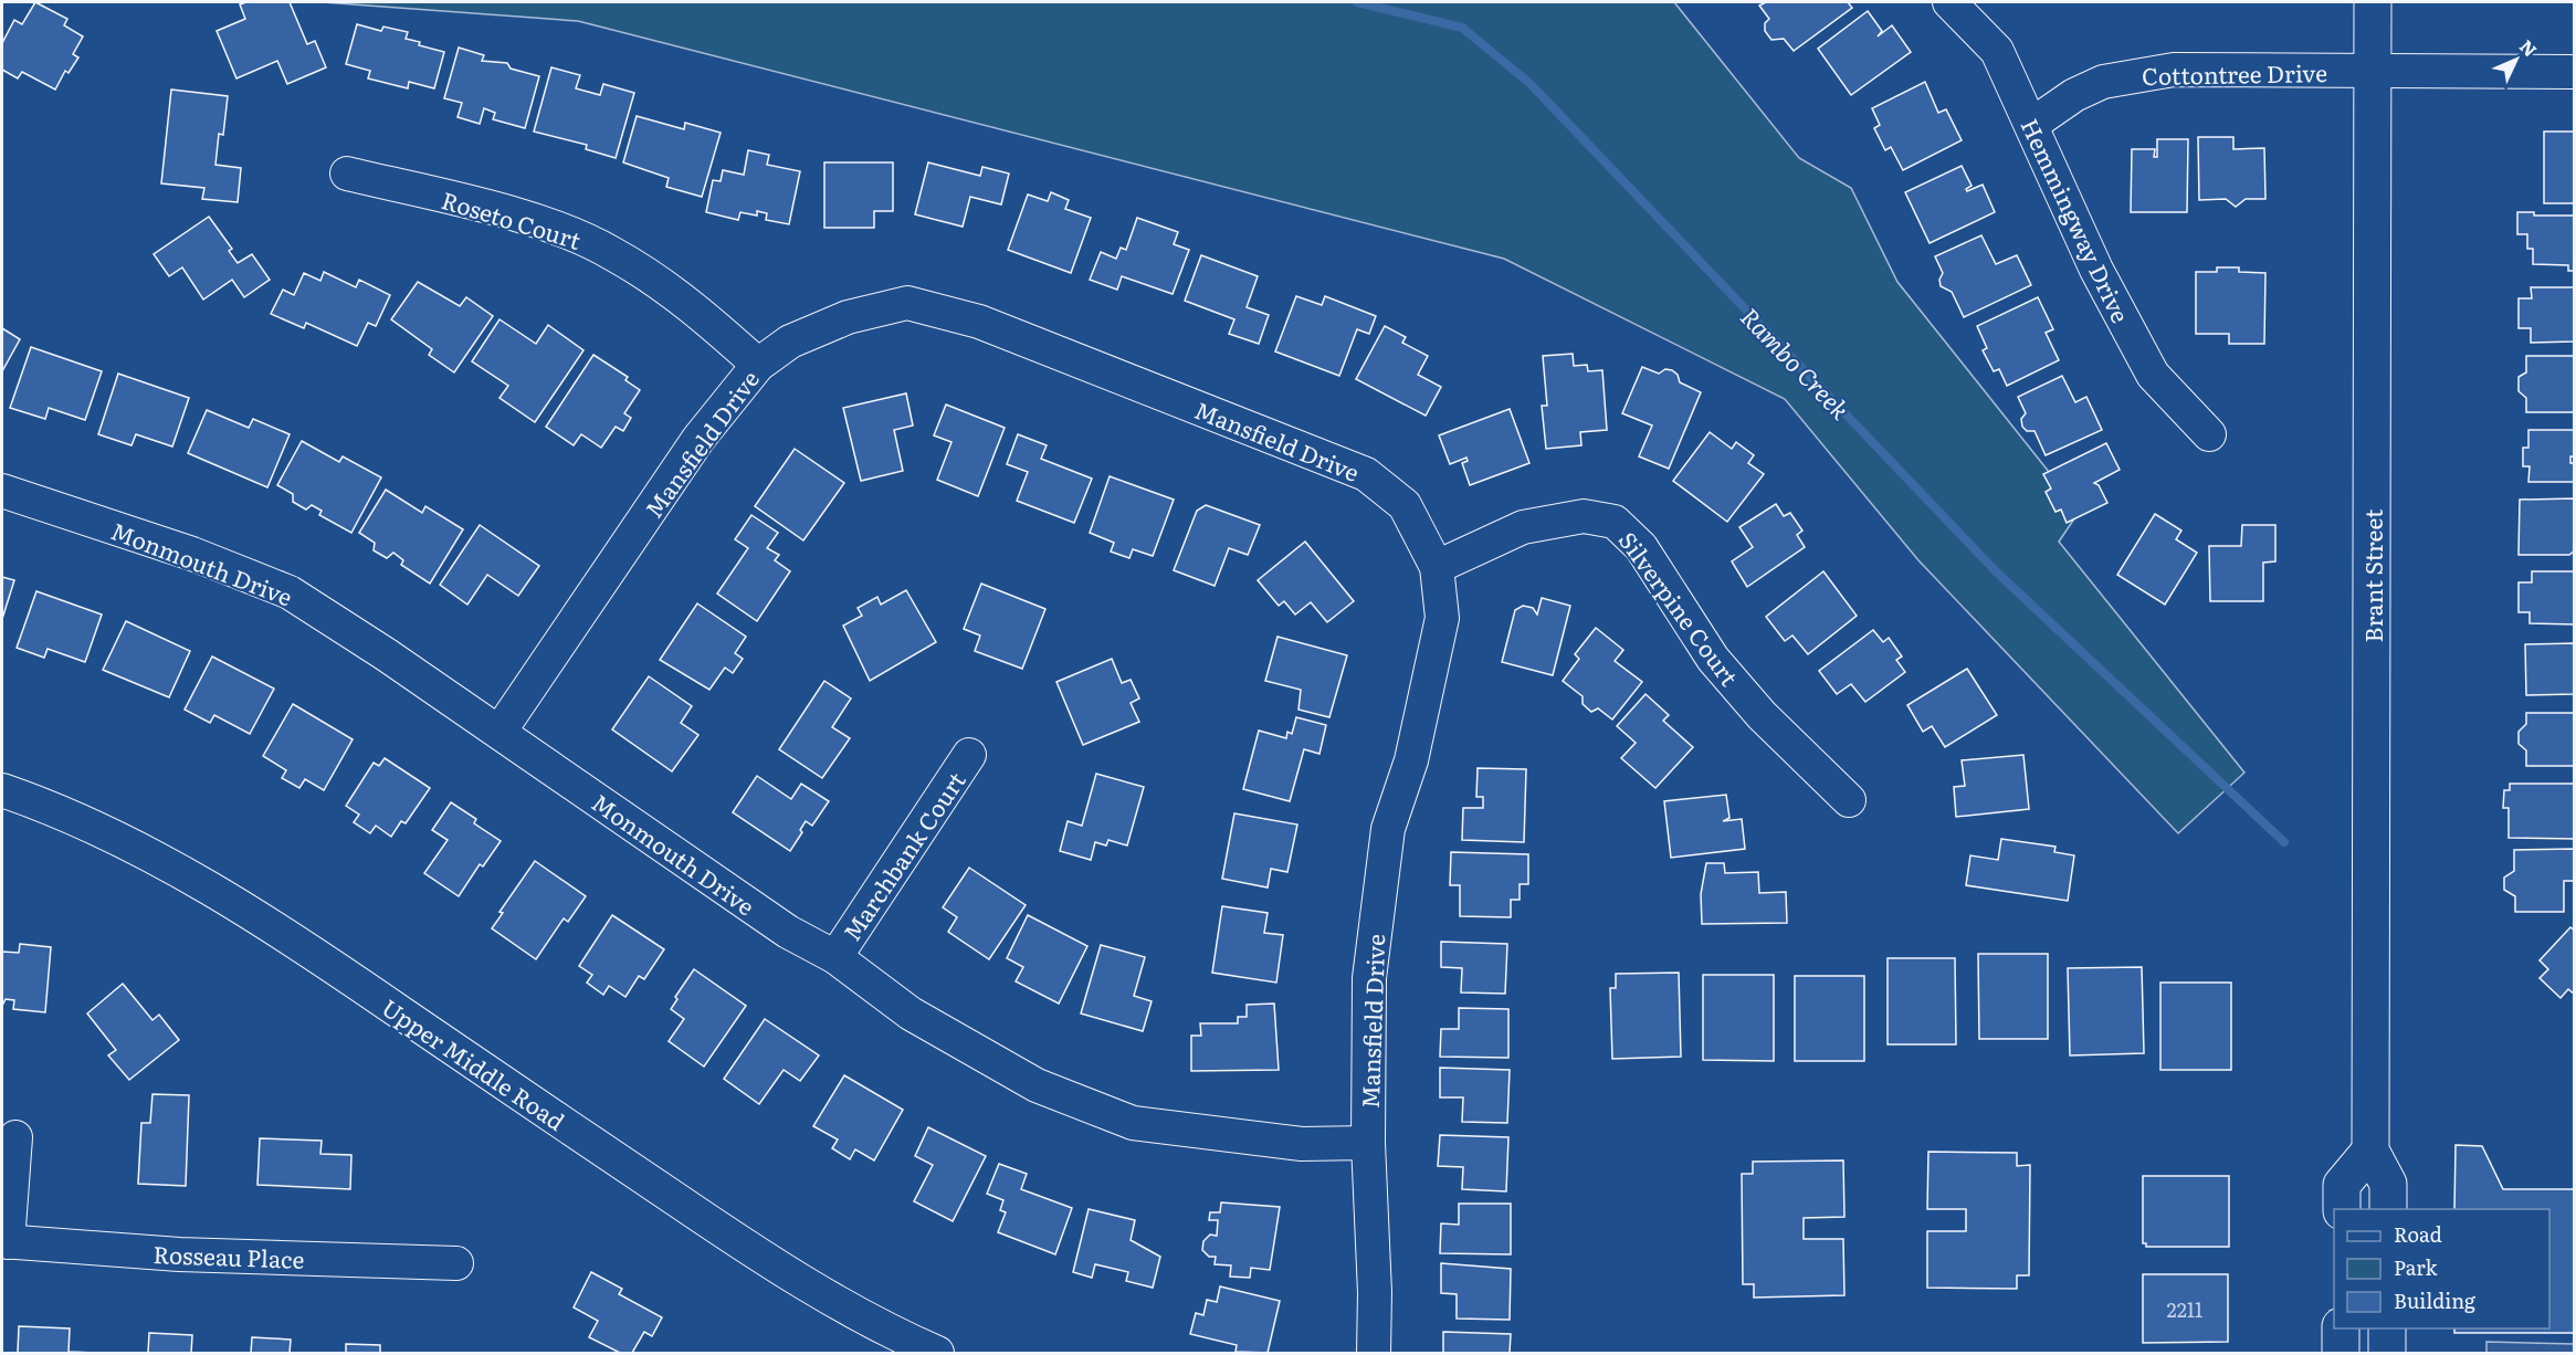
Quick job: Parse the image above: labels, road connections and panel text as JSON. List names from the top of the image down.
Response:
{
  "streets": {
    "main road": ["Brant Street"],
    "street": [
      "Cottontree Drive",
      "Roseto Court",
      "Hemmingway Drive",
      "Mansfield Drive",
      "Monmouth Drive",
      "Silverpine Court",
      "Marchbank Court",
      "Upper Middle Road",
      "Rosseau Place"
    ]
  },
  "crossings": [
    ["Cottontree Drive", "Hemmingway Drive"],
    ["Cottontree Drive", "Brant Street"],
    ["Roseto Court", "Mansfield Drive"],
    ["Mansfield Drive", "Monmouth Drive"],
    ["Mansfield Drive", "Silverpine Court"],
    ["Monmouth Drive", "Marchbank Court"]
  ],
  "water": ["Rambo Creek"],
  "house_numbers": ["2211"],
  "legend": ["Road", "Park", "Building"],
  "north": "top right"
}
